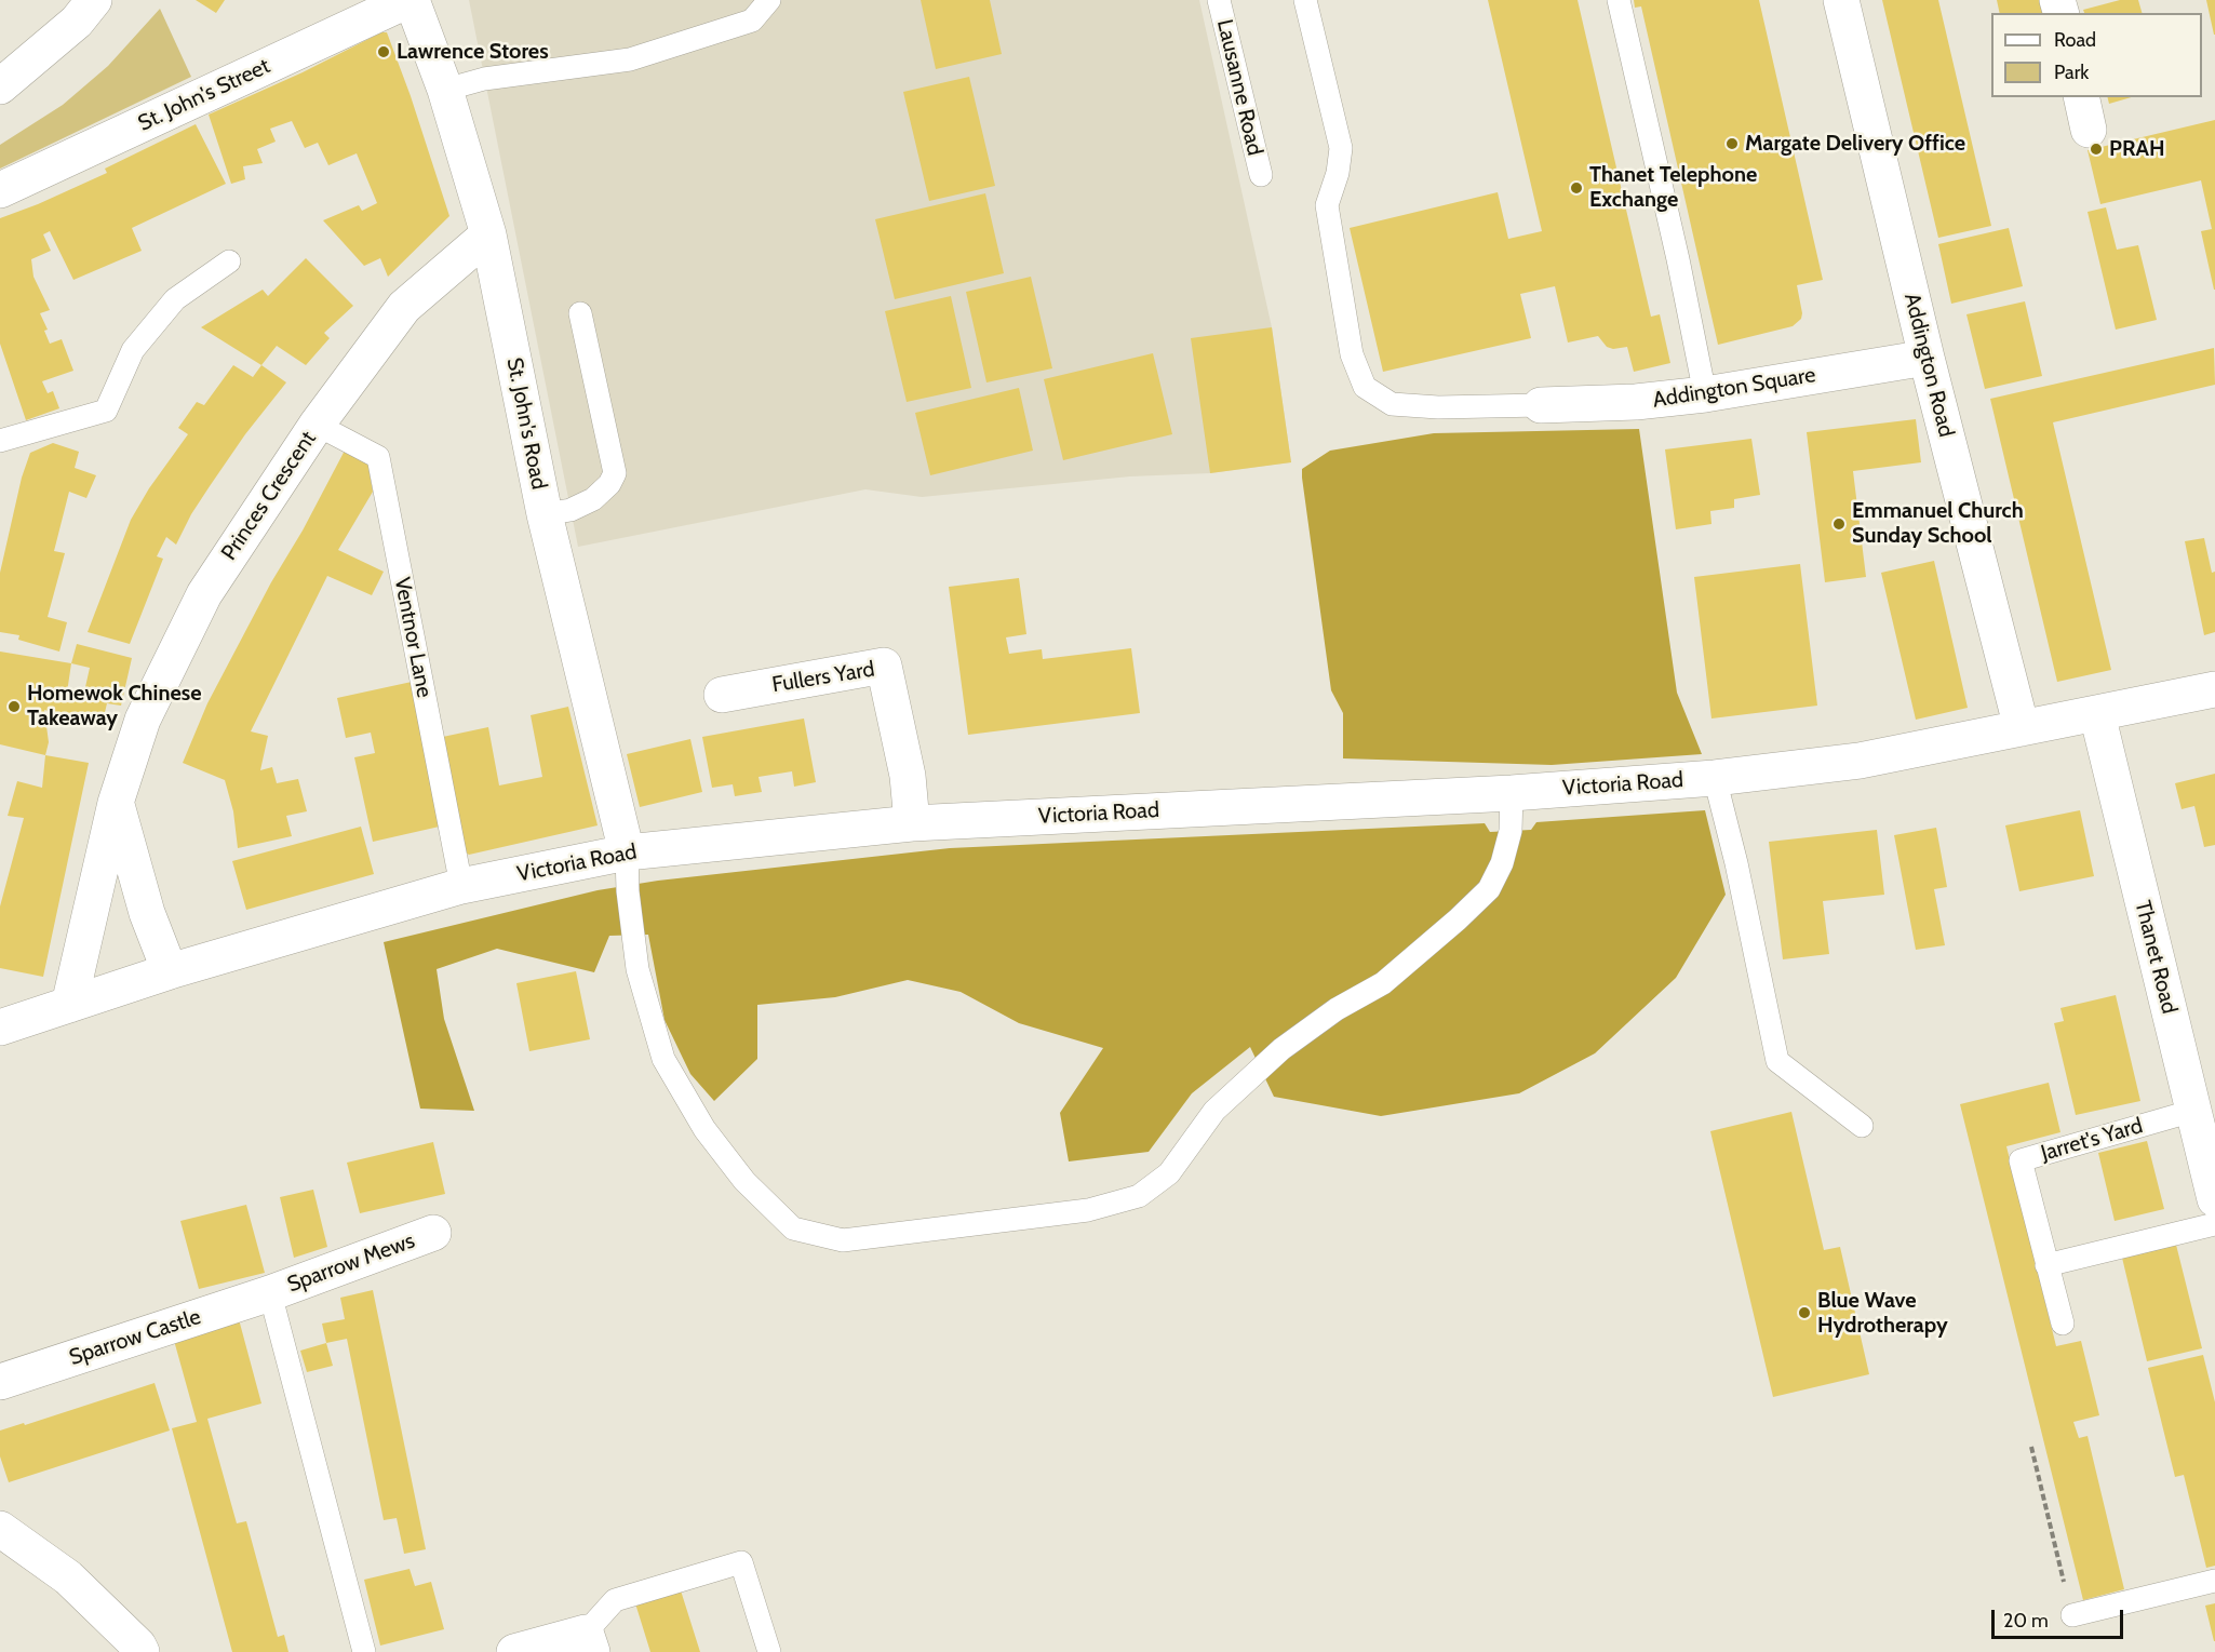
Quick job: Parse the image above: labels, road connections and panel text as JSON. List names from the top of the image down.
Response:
{
  "streets": {
    "street": [
      "St. John's Street",
      "Addington Road",
      "Addington Square",
      "St. John's Road",
      "Princes Crescent",
      "Fullers Yard",
      "Victoria Road",
      "Thanet Road",
      "Sparrow Mews",
      "Sparrow Castle"
    ],
    "lane": ["Lausanne Road", "Ventnor Lane", "Jarret's Yard"]
  },
  "crossings": [
    ["St. John's Street", "St. John's Road"],
    ["Addington Road", "Addington Square"],
    ["Addington Road", "Victoria Road"],
    ["St. John's Road", "Princes Crescent"],
    ["St. John's Road", "Victoria Road"],
    ["Princes Crescent", "Ventnor Lane"],
    ["Princes Crescent", "Victoria Road"],
    ["Ventnor Lane", "Victoria Road"],
    ["Fullers Yard", "Victoria Road"],
    ["Victoria Road", "Thanet Road"],
    ["Thanet Road", "Jarret's Yard"],
    ["Sparrow Mews", "Sparrow Castle"]
  ],
  "places": [
    "Lawrence Stores",
    "Margate Delivery Office",
    "PRAH",
    "Thanet Telephone Exchange",
    "Emmanuel Church Sunday School",
    "Homewok Chinese Takeaway",
    "Blue Wave Hydrotherapy"
  ],
  "legend": ["Road", "Park"],
  "scale_bar": "20 m"
}
